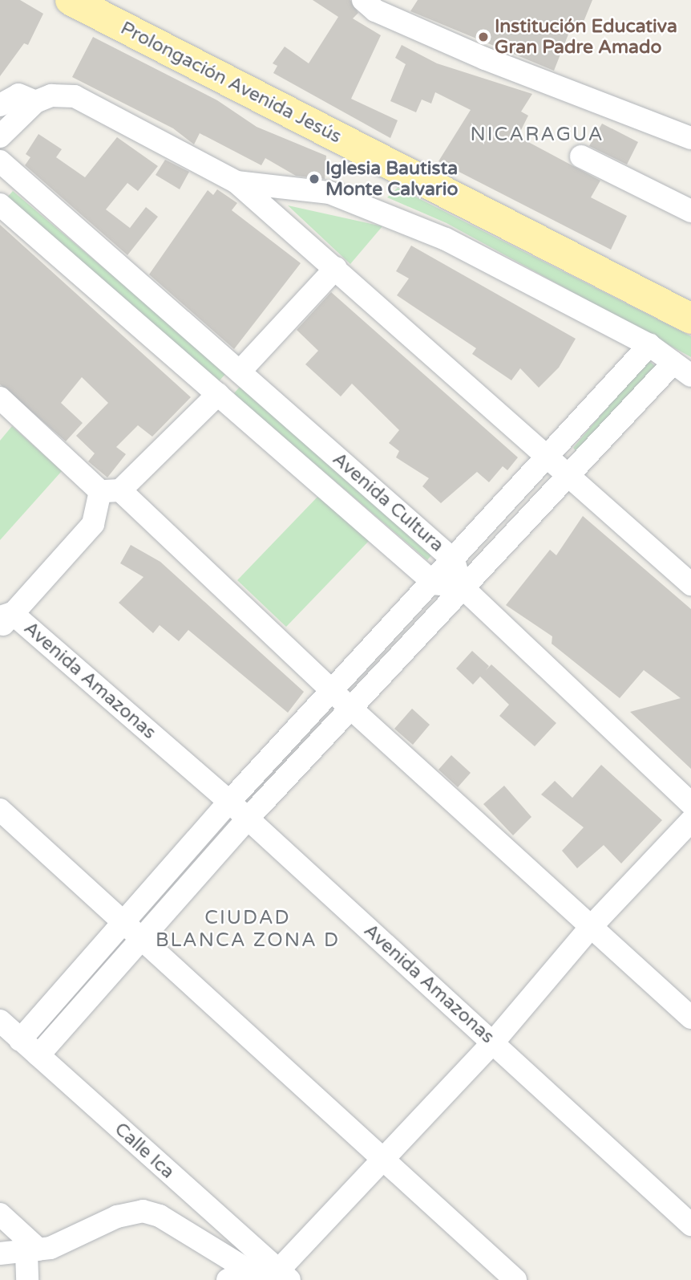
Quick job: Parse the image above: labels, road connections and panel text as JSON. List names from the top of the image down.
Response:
{
  "streets": {
    "main road": ["Prolongación Avenida Jesús"],
    "street": ["Avenida Cultura", "Avenida Amazonas", "Calle Ica"]
  },
  "districts": ["NICARAGUA", "CIUDAD BLANCA ZONA D"],
  "places": ["Institución Educativa Gran Padre Amado", "Iglesia Bautista Monte Calvario"]
}
